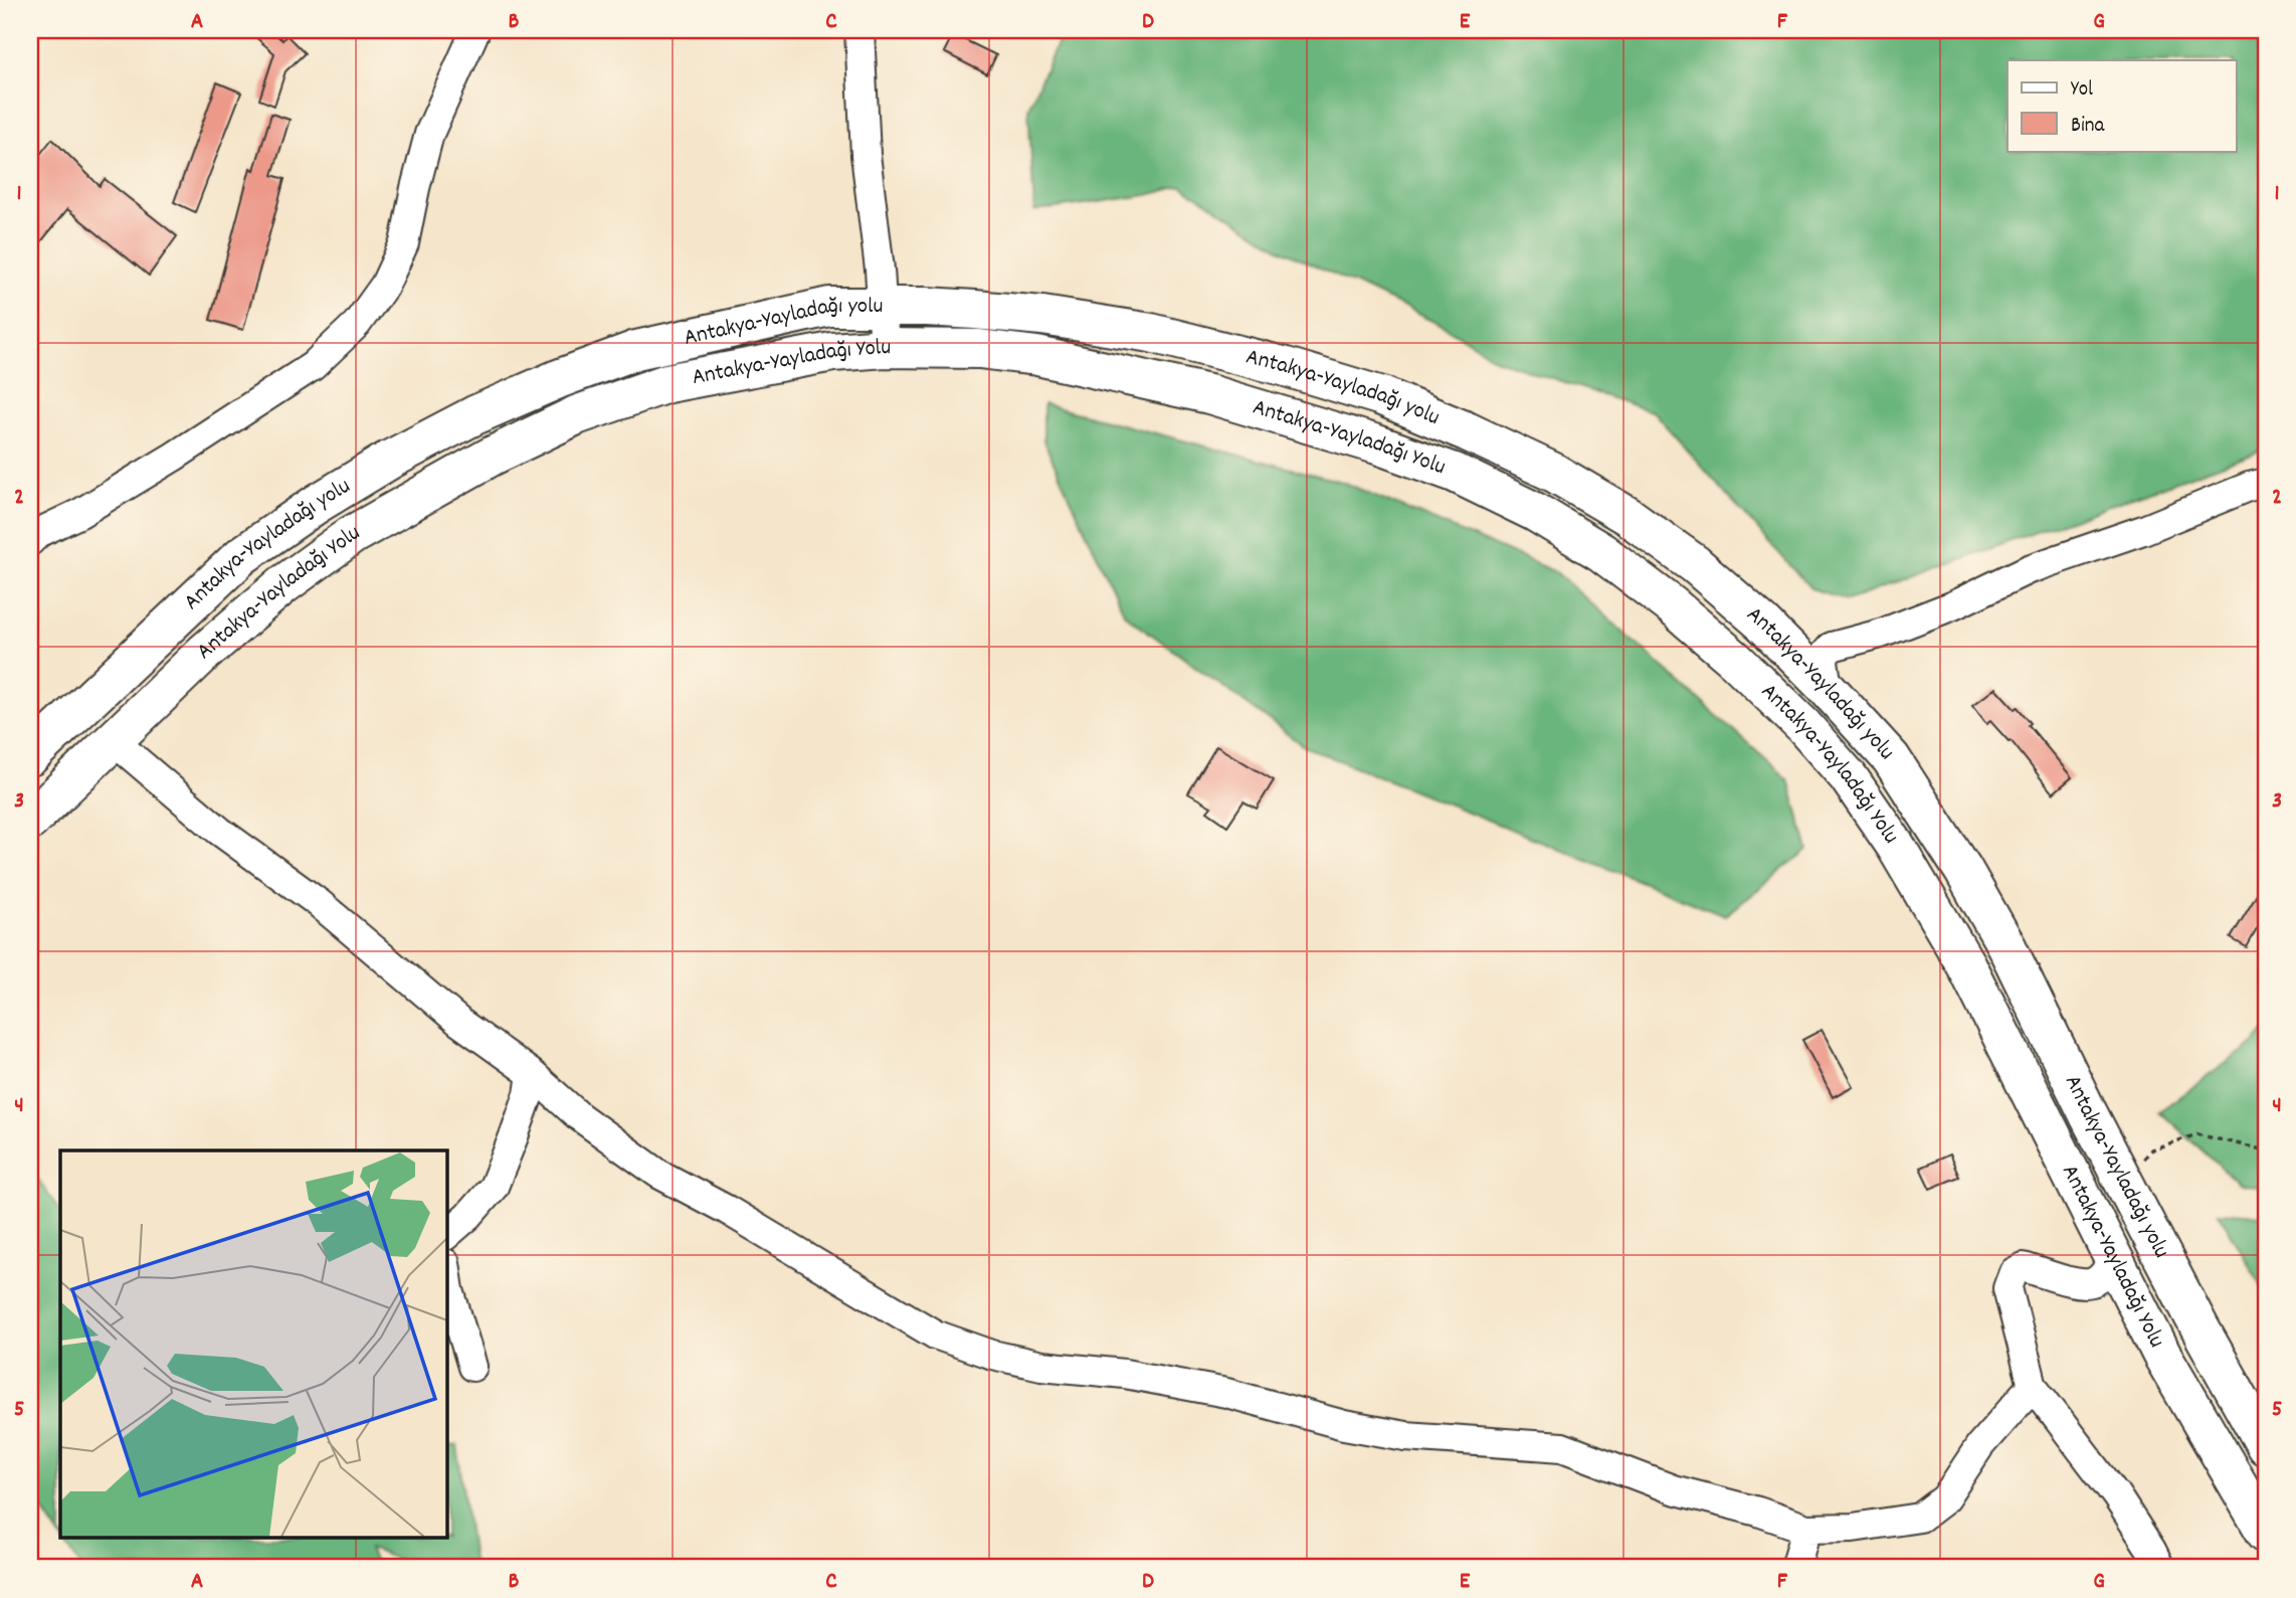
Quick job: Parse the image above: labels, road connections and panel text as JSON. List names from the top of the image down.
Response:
{
  "streets": {
    "highway": ["Antakya-Yayladağı yolu", "Antakya-Yayladağı Yolu"]
  },
  "legend": ["Yol", "Bina"],
  "grid": {
    "columns": [
      "A",
      "B",
      "C",
      "D",
      "E",
      "F",
      "G"
    ],
    "rows": [
      "1",
      "2",
      "3",
      "4",
      "5"
    ]
  }
}
